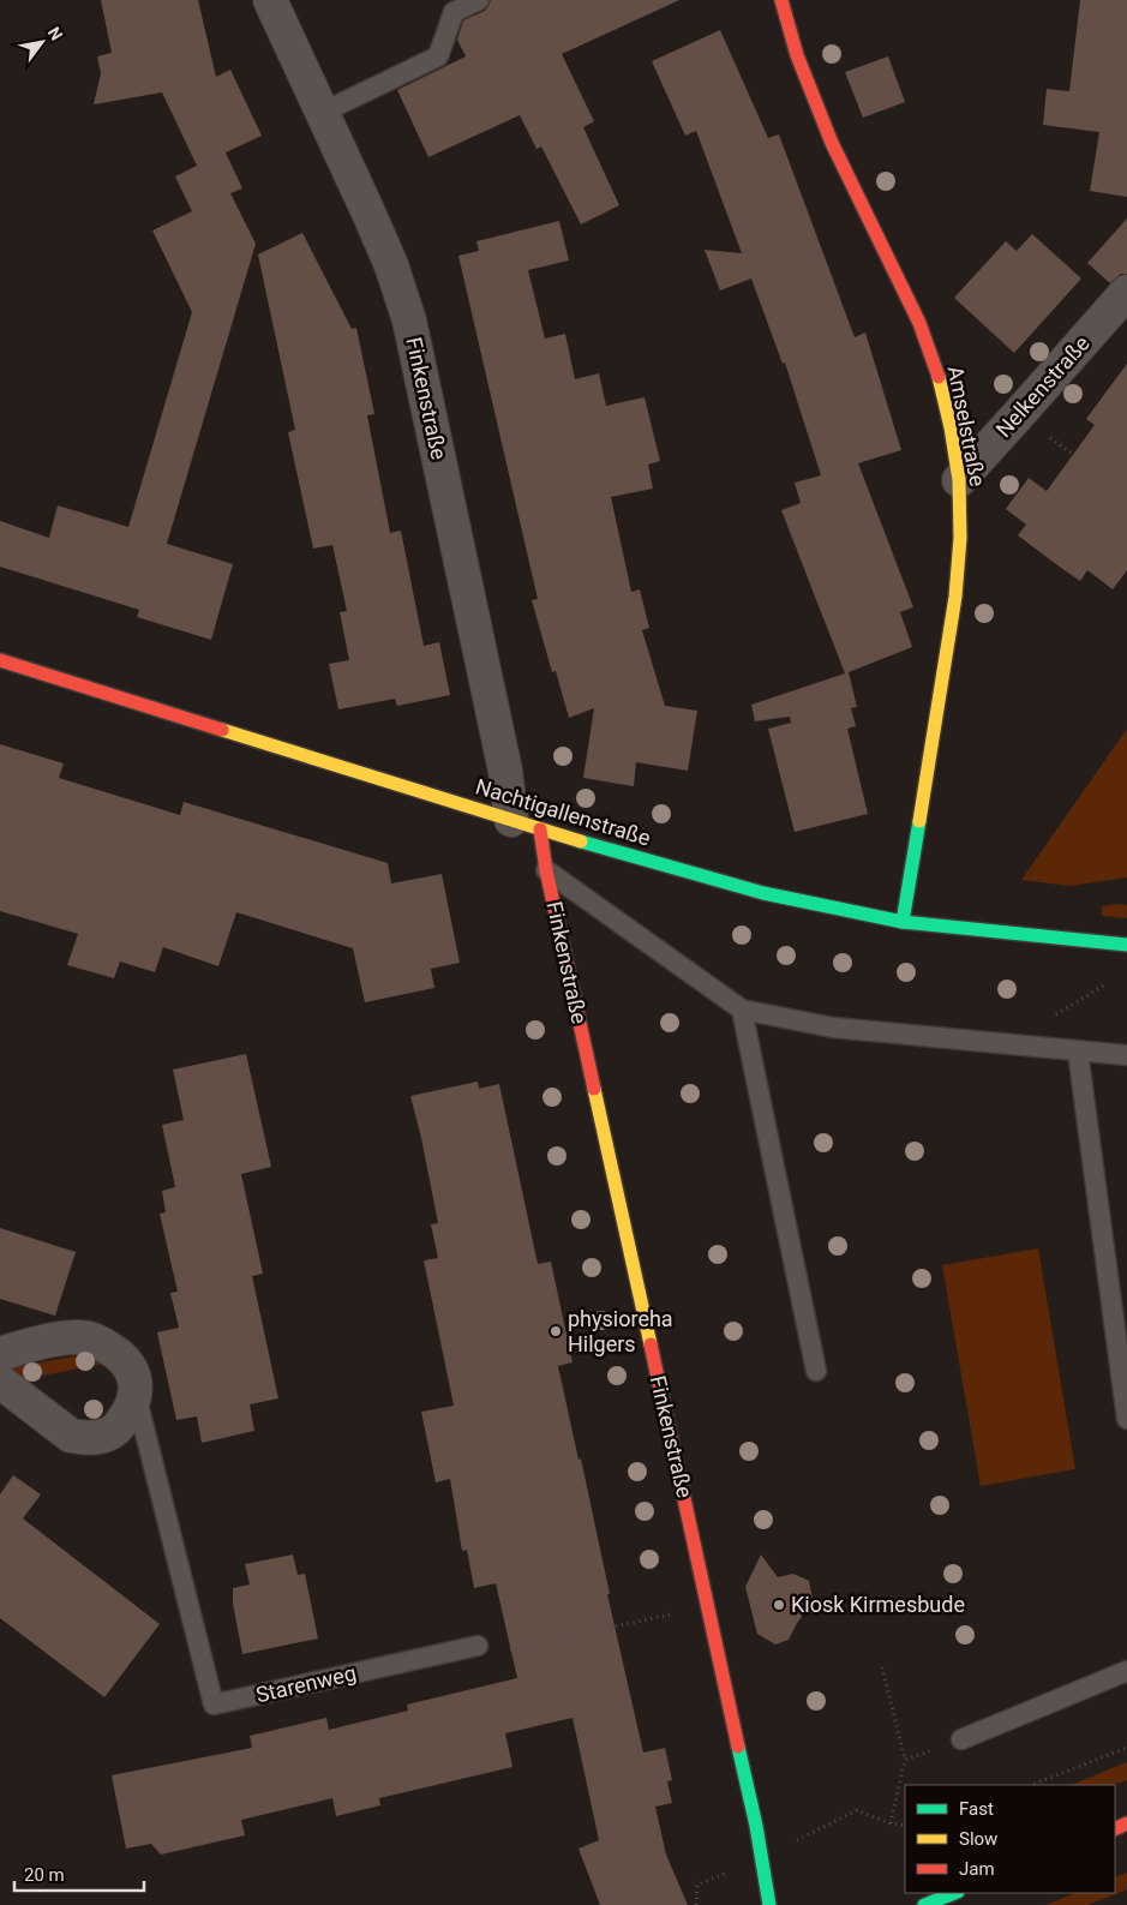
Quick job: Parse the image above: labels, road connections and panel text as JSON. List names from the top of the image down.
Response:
{
  "streets": {
    "main road": ["Finkenstraße", "Amselstraße", "Nachtigallenstraße"],
    "street": ["Nelkenstraße", "Starenweg"]
  },
  "crossings": [
    ["Nelkenstraße", "Amselstraße"],
    ["Finkenstraße", "Nachtigallenstraße"],
    ["Amselstraße", "Nachtigallenstraße"]
  ],
  "places": ["physioreha Hilgers", "Kiosk Kirmesbude"],
  "legend": ["Fast", "Slow", "Jam"],
  "scale_bar": "20 m",
  "north": "top right"
}
